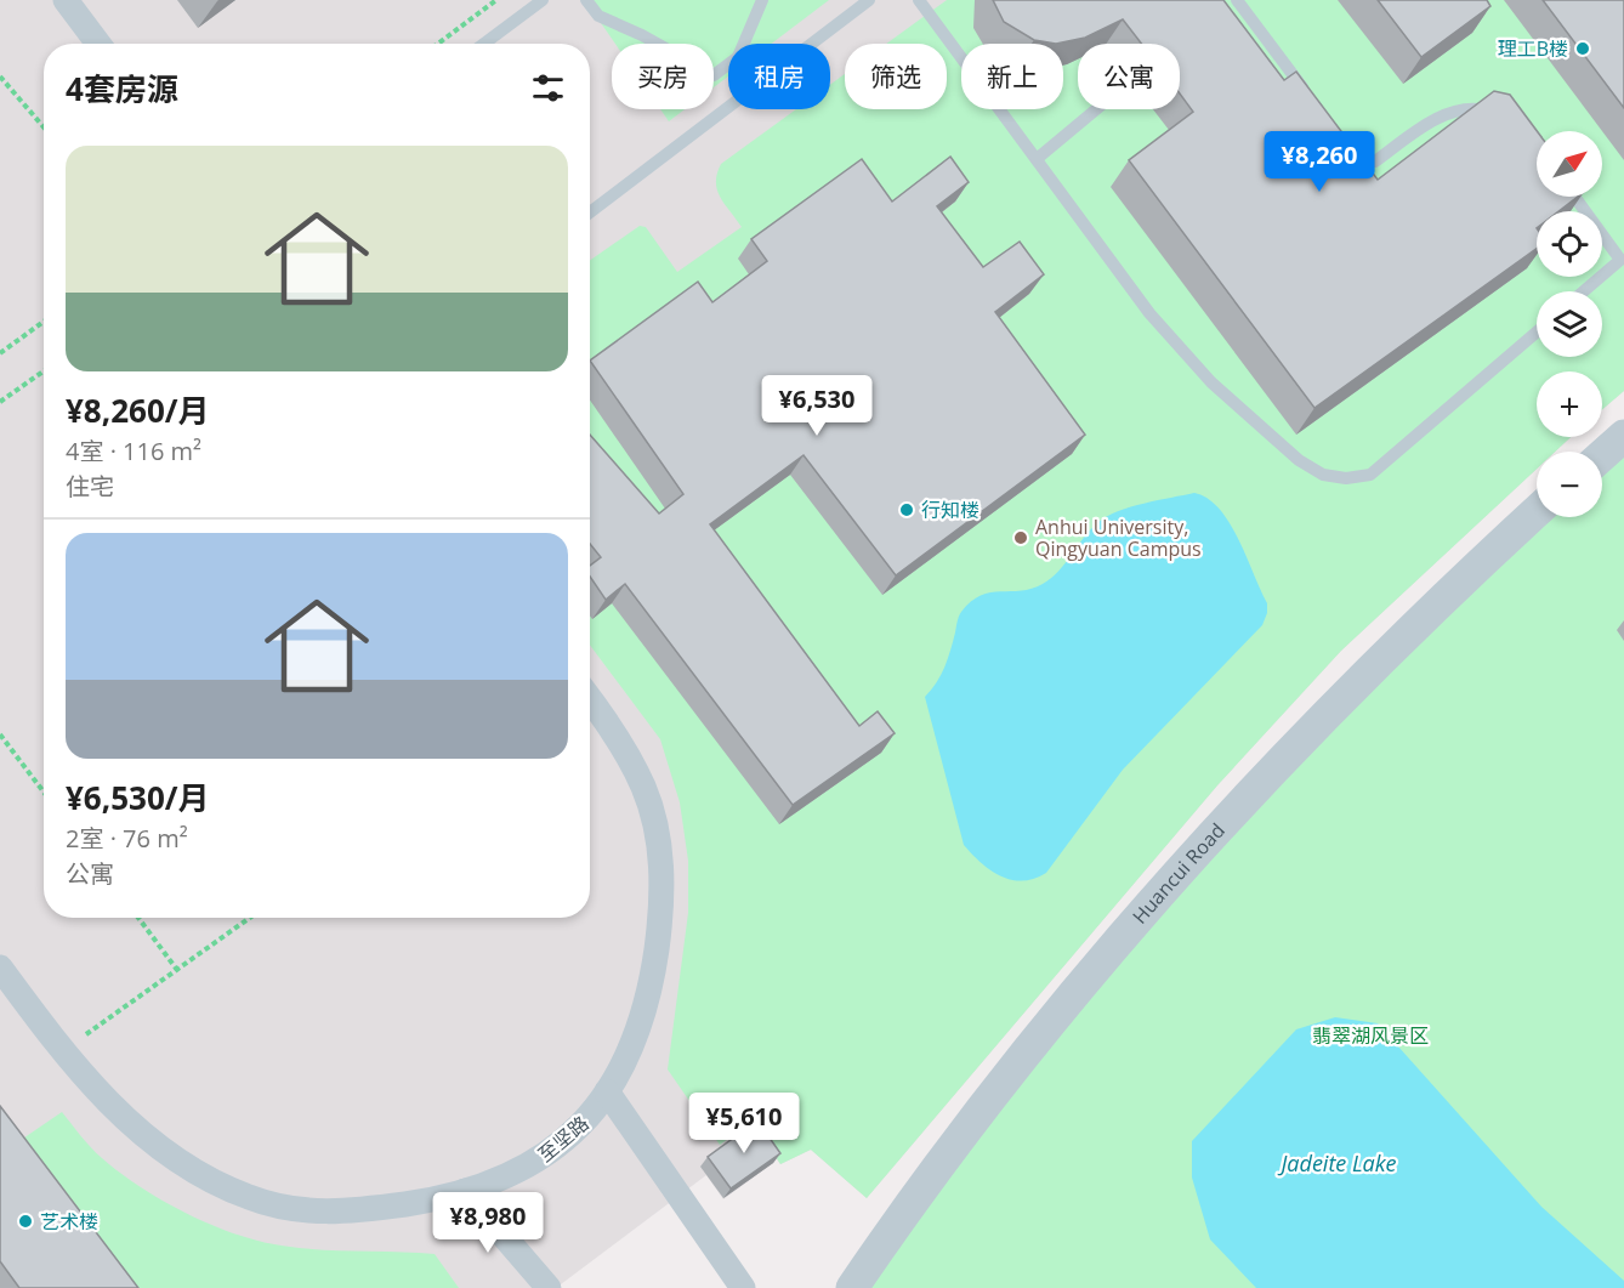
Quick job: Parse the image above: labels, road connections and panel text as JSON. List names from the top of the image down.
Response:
{
  "streets": {
    "street": ["Huancui Road", "至坚路"]
  },
  "water": ["Jadeite Lake"],
  "parks": ["翡翠湖风景区"],
  "places": [
    "理工B楼",
    "行知楼",
    "Anhui University, Qingyuan Campus",
    "艺术楼"
  ],
  "north": "top right",
  "page": {
    "chip": [
      "买房",
      "租房",
      "筛选",
      "新上",
      "公寓"
    ],
    "heading": "4套房源",
    "map_buttons": ["+", "−"],
    "price": [
      "¥8,260",
      "¥6,530",
      "¥5,610",
      "¥8,980"
    ],
    "list": [
      {
        "name": "¥8,260/月",
        "note": "4室 · 116 m² · 住宅"
      },
      {
        "name": "¥6,530/月",
        "note": "2室 · 76 m² · 公寓"
      }
    ]
  }
}
